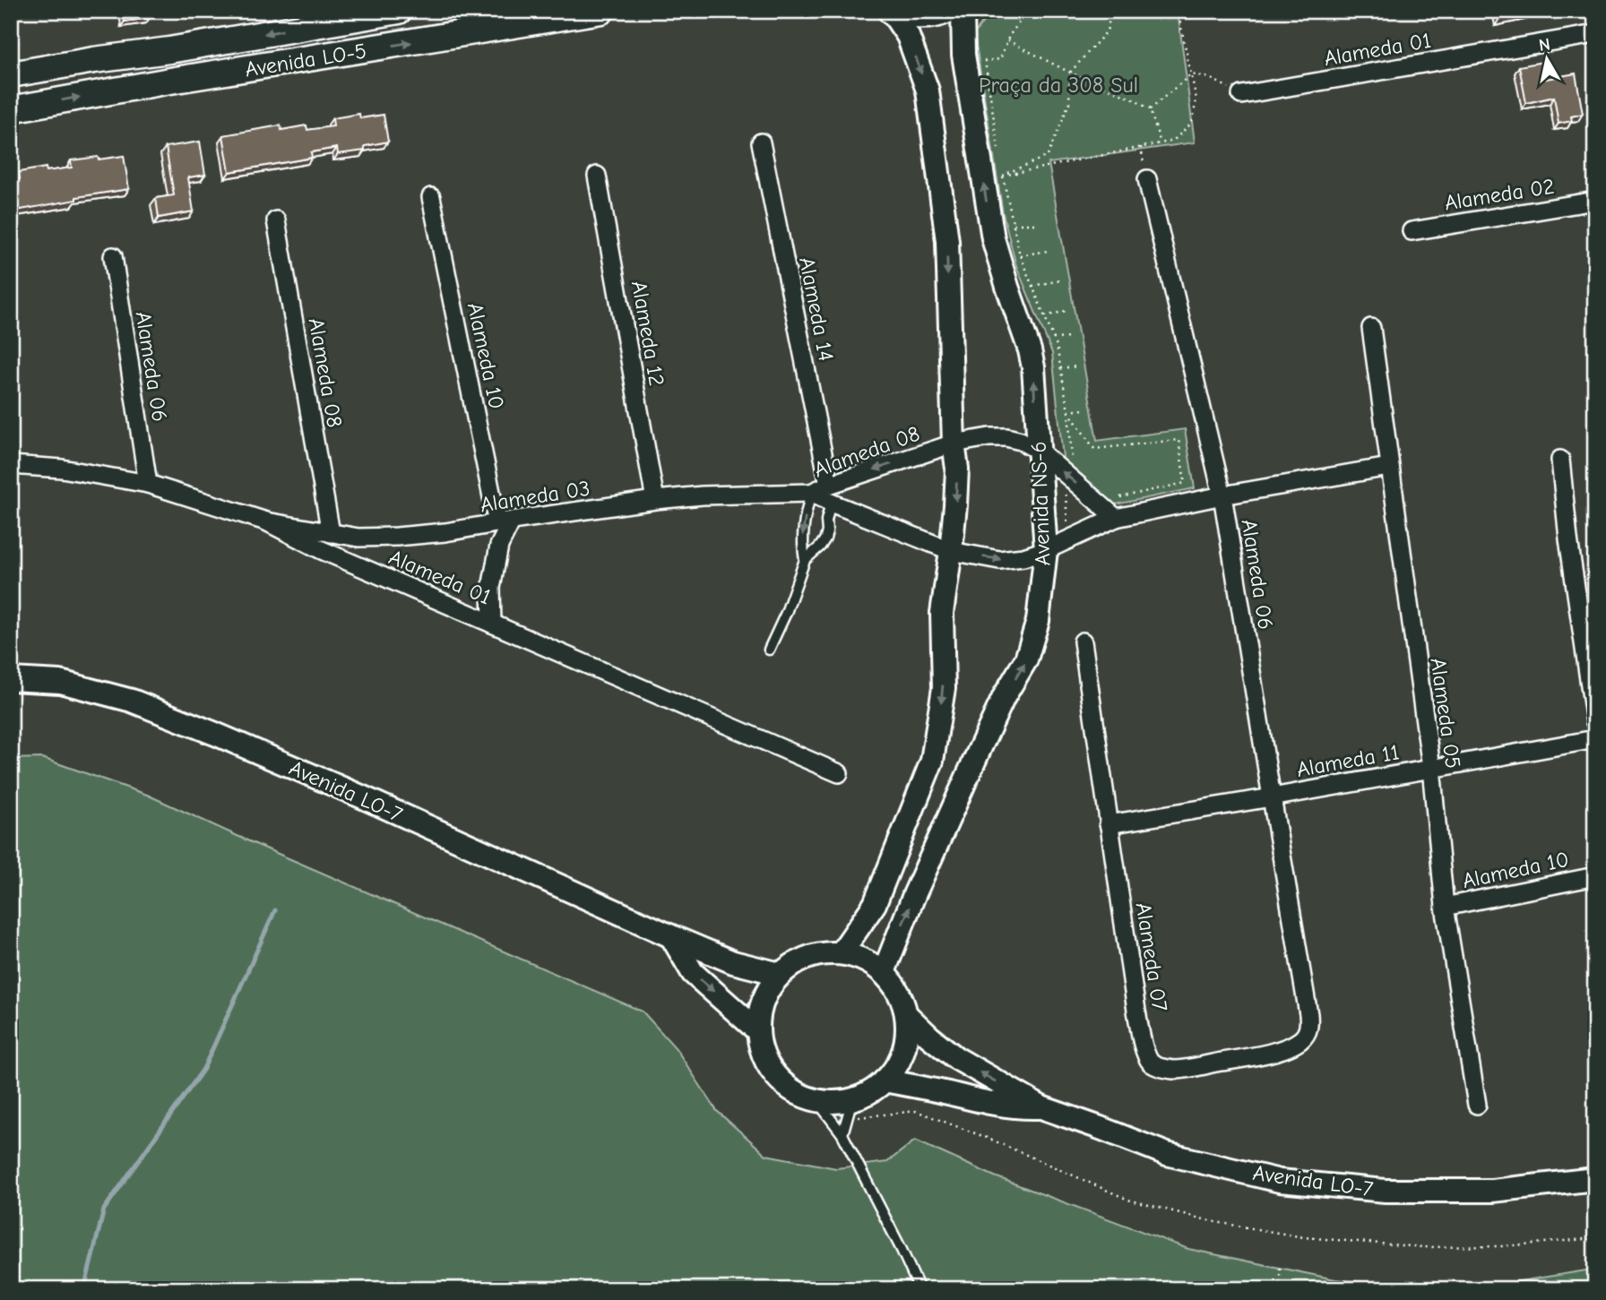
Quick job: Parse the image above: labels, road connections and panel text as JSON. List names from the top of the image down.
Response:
{
  "streets": {
    "main road": ["Avenida LO-5"],
    "street": [
      "Alameda 01",
      "Alameda 02",
      "Alameda 14",
      "Alameda 12",
      "Alameda 10",
      "Alameda 06",
      "Alameda 08",
      "Alameda 03",
      "Avenida NS-6",
      "Alameda 05",
      "Alameda 11",
      "Avenida LO-7",
      "Alameda 07"
    ]
  },
  "crossings": [
    ["Alameda 01", "Alameda 06"],
    ["Alameda 01", "Alameda 03"],
    ["Alameda 14", "Alameda 08"],
    ["Alameda 12", "Alameda 03"],
    ["Alameda 10", "Alameda 03"],
    ["Alameda 10", "Alameda 05"],
    ["Alameda 06", "Alameda 08"],
    ["Alameda 06", "Alameda 11"],
    ["Alameda 06", "Alameda 07"],
    ["Alameda 08", "Alameda 03"],
    ["Alameda 08", "Avenida NS-6"],
    ["Alameda 08", "Alameda 05"],
    ["Avenida NS-6", "Avenida LO-7"],
    ["Alameda 05", "Alameda 11"],
    ["Alameda 11", "Alameda 07"]
  ],
  "parks": ["Praça da 308 Sul"],
  "north": "top"
}
